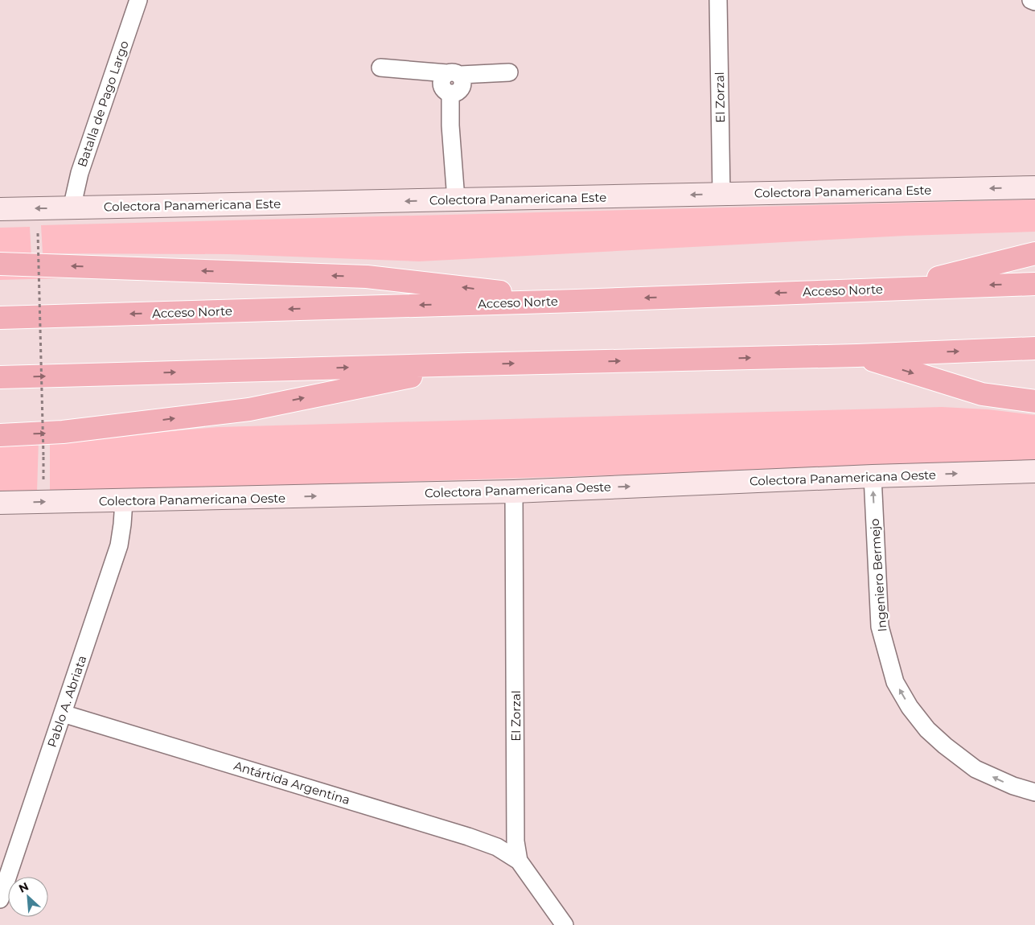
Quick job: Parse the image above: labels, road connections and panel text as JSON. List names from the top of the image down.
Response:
{
  "streets": {
    "highway": ["Acceso Norte"],
    "street": [
      "El Zorzal",
      "Batalla de Pago Largo",
      "Colectora Panamericana Este",
      "Colectora Panamericana Oeste",
      "Ingeniero Bermejo",
      "Pablo A. Abriata",
      "Antártida Argentina"
    ]
  },
  "crossings": [
    ["El Zorzal", "Colectora Panamericana Este"],
    ["El Zorzal", "Colectora Panamericana Oeste"],
    ["El Zorzal", "Antártida Argentina"],
    ["Batalla de Pago Largo", "Colectora Panamericana Este"],
    ["Colectora Panamericana Oeste", "Ingeniero Bermejo"],
    ["Colectora Panamericana Oeste", "Pablo A. Abriata"],
    ["Pablo A. Abriata", "Antártida Argentina"]
  ],
  "one_way": ["Colectora Panamericana Este", "Colectora Panamericana Oeste", "Ingeniero Bermejo"],
  "north": "top left"
}
